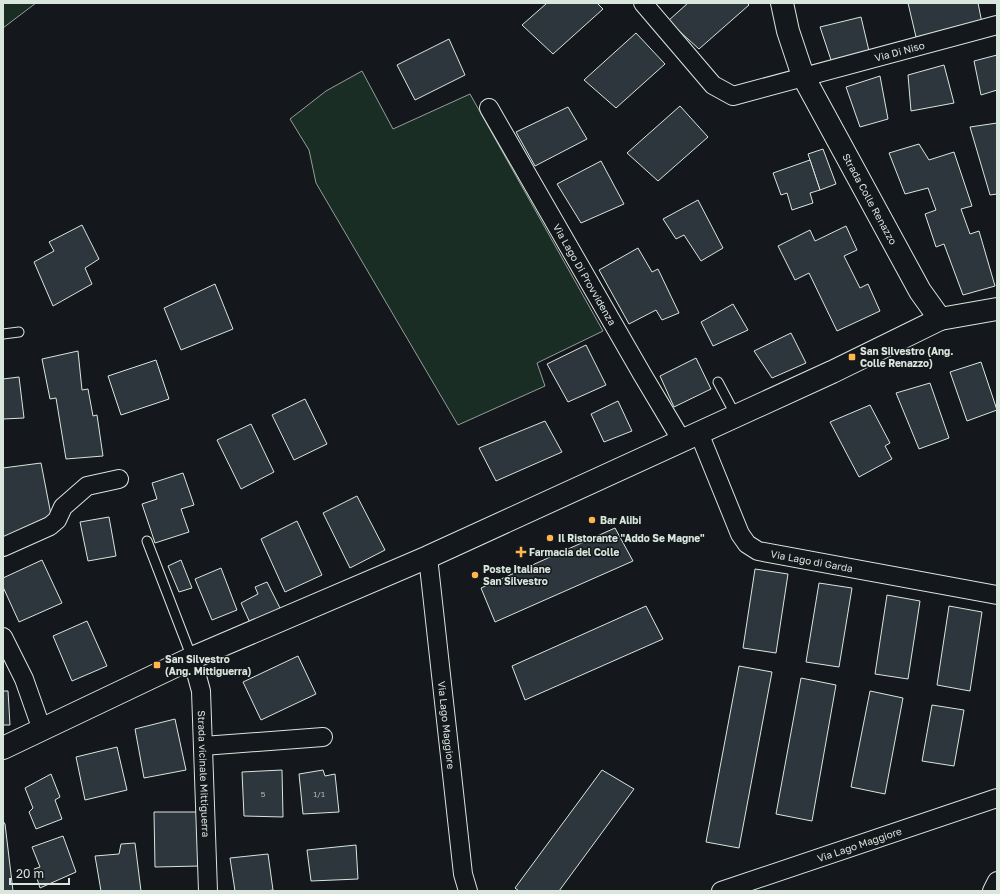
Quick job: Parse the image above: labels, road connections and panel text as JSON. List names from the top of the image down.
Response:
{
  "streets": {
    "street": [
      "Via Di Niso",
      "Strada Colle Renazzo",
      "Via Lago Di Provvidenza",
      "Via Lago di Garda",
      "Via Lago Maggiore",
      "Strada vicinale Mittiguerra"
    ]
  },
  "crossings": [
    ["Via Di Niso", "Strada Colle Renazzo"],
    ["Via Lago Di Provvidenza", "Via Lago di Garda"]
  ],
  "places": {
    "transit": ["San Silvestro (Ang. Colle Renazzo)", "San Silvestro (Ang. Mittiguerra)"],
    "other": ["Bar Alibi", "Il Ristorante \"Addo Se Magne\"", "Poste Italiane San Silvestro"],
    "health": ["Farmacia del Colle"]
  },
  "house_numbers": ["5", "1/1"],
  "scale_bar": "20 m"
}
